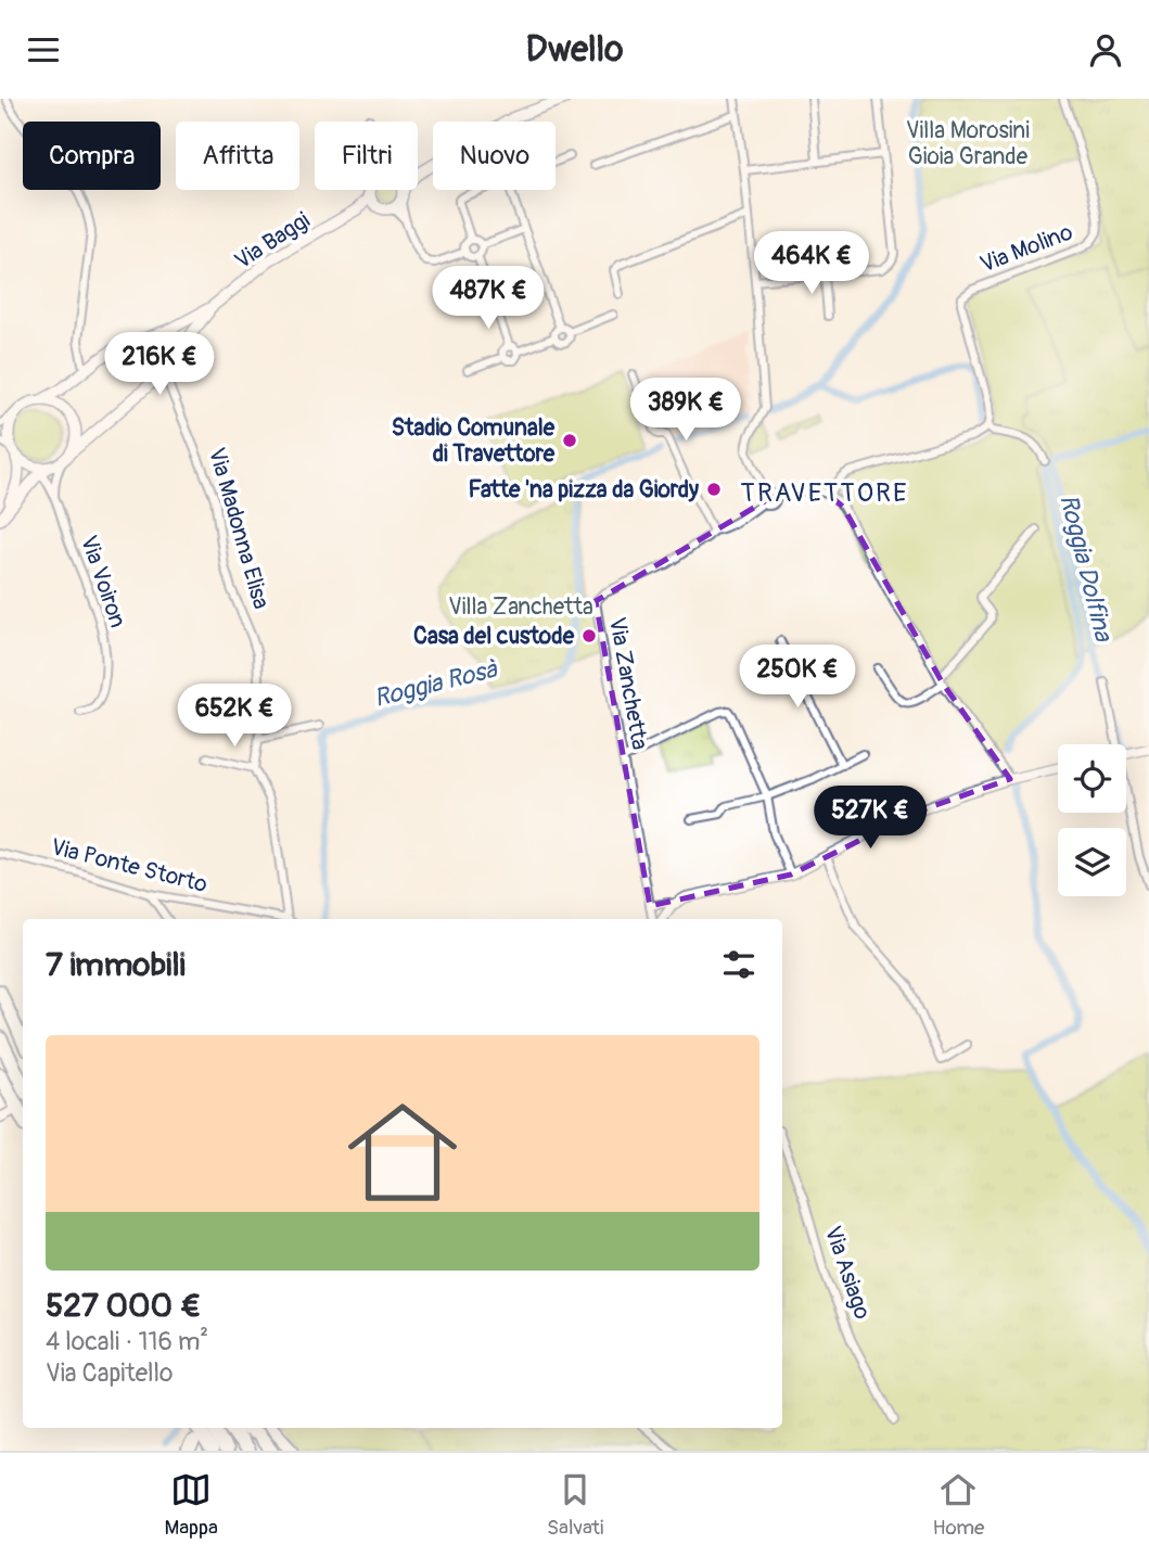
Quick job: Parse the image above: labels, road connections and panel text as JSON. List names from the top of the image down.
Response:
{
  "streets": {
    "main road": ["Via Baggi"],
    "street": [
      "Via Molino",
      "Via Madonna Elisa",
      "Via Voiron",
      "Via Zanchetta",
      "Via Ponte Storto",
      "Via Asiago"
    ]
  },
  "crossings": [
    ["Via Baggi", "Via Madonna Elisa"],
    ["Via Baggi", "Via Voiron"]
  ],
  "districts": ["TRAVETTORE"],
  "water": ["Roggia Dolfina", "Roggia Rosà"],
  "parks": ["Villa Morosini Gioia Grande", "Villa Zanchetta"],
  "places": ["Stadio Comunale di Travettore", "Fatte 'na pizza da Giordy", "Casa del custode"],
  "page": {
    "header": "Dwello",
    "chip": [
      "Compra",
      "Affitta",
      "Filtri",
      "Nuovo"
    ],
    "price": [
      "464K €",
      "487K €",
      "216K €",
      "389K €",
      "250K €",
      "652K €",
      "527K €"
    ],
    "heading": "7 immobili",
    "list": [
      {
        "name": "527 000 €",
        "note": "4 locali · 116 m² · Via Capitello"
      }
    ],
    "tabs": ["Mappa", "Salvati", "Home"]
  }
}
